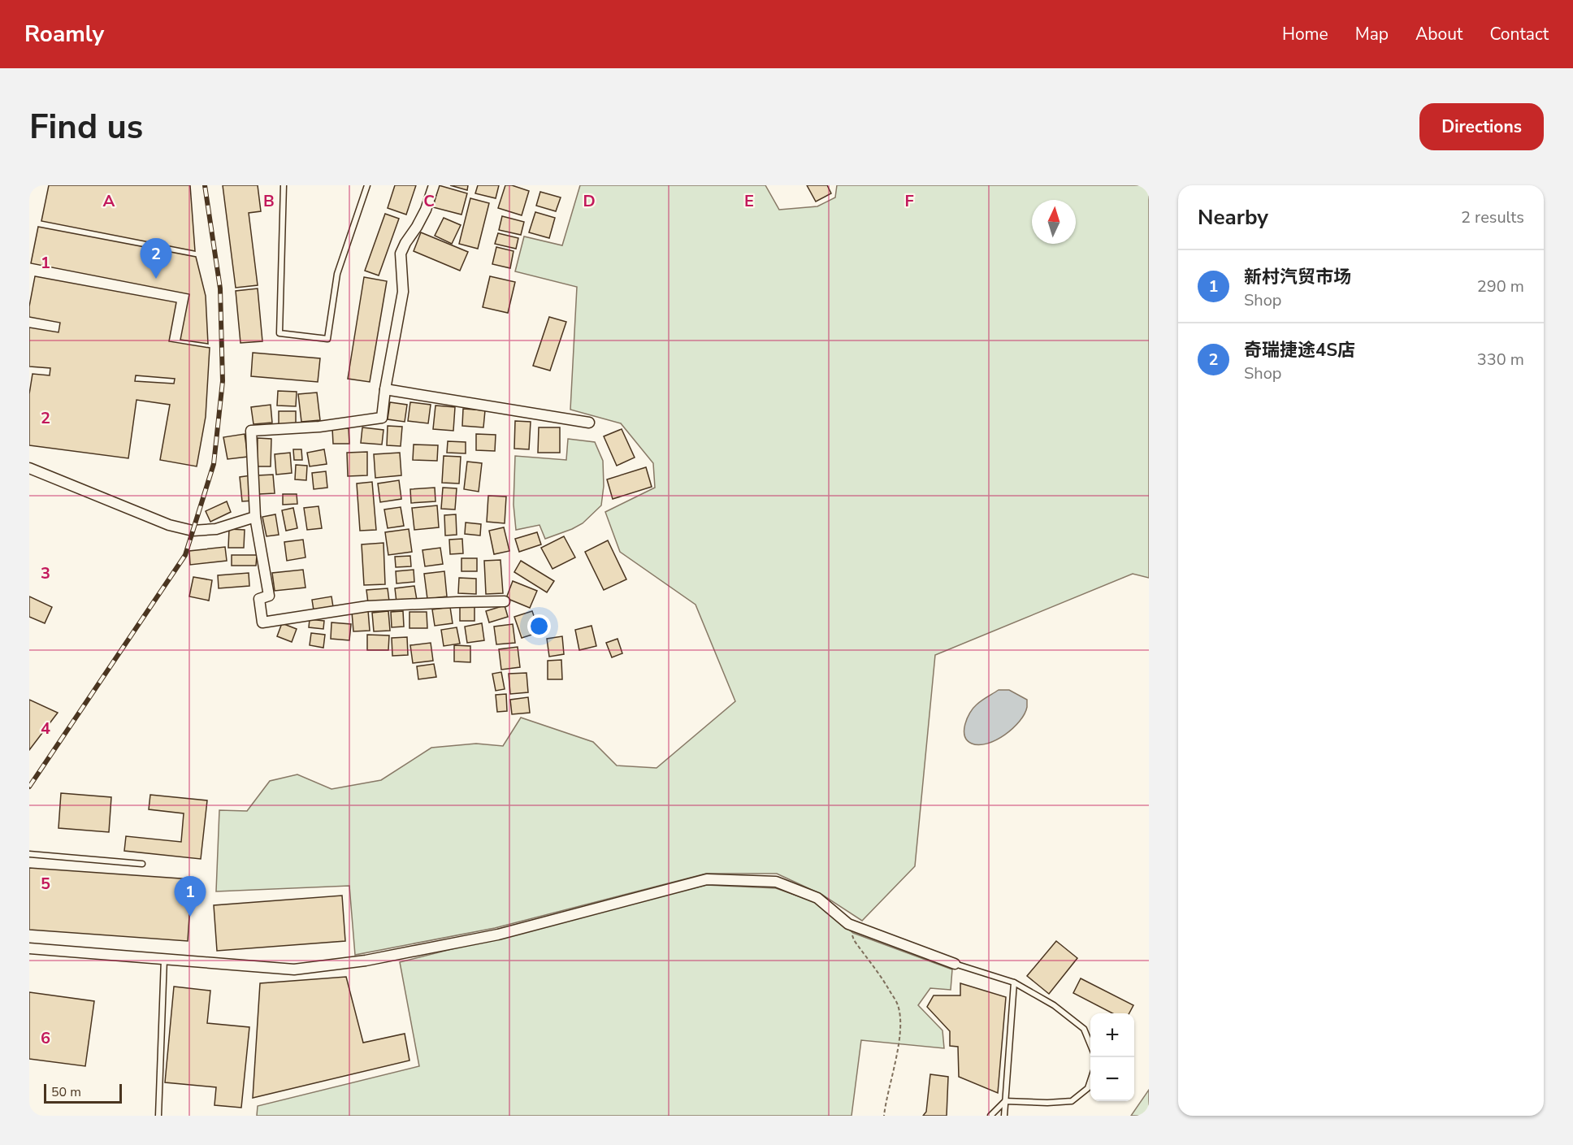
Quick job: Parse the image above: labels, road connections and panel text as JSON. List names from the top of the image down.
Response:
{
  "scale_bar": "50 m",
  "north": "top",
  "page": {
    "header": "Roamly",
    "nav": [
      "Home",
      "Map",
      "About",
      "Contact"
    ],
    "buttons": "Directions",
    "title": "Find us",
    "heading": ["Nearby", "2 results"],
    "pins": ["2", "1"],
    "list": [
      {
        "mark": "1",
        "name": "新村汽贸市场",
        "note": "Shop",
        "value": "290 m"
      },
      {
        "mark": "2",
        "name": "奇瑞捷途4S店",
        "note": "Shop",
        "value": "330 m"
      }
    ],
    "map_buttons": ["+", "−"],
    "scale": "50 m"
  },
  "grid": {
    "columns": [
      "A",
      "B",
      "C",
      "D",
      "E",
      "F"
    ],
    "rows": [
      "1",
      "2",
      "3",
      "4",
      "5",
      "6"
    ]
  }
}
